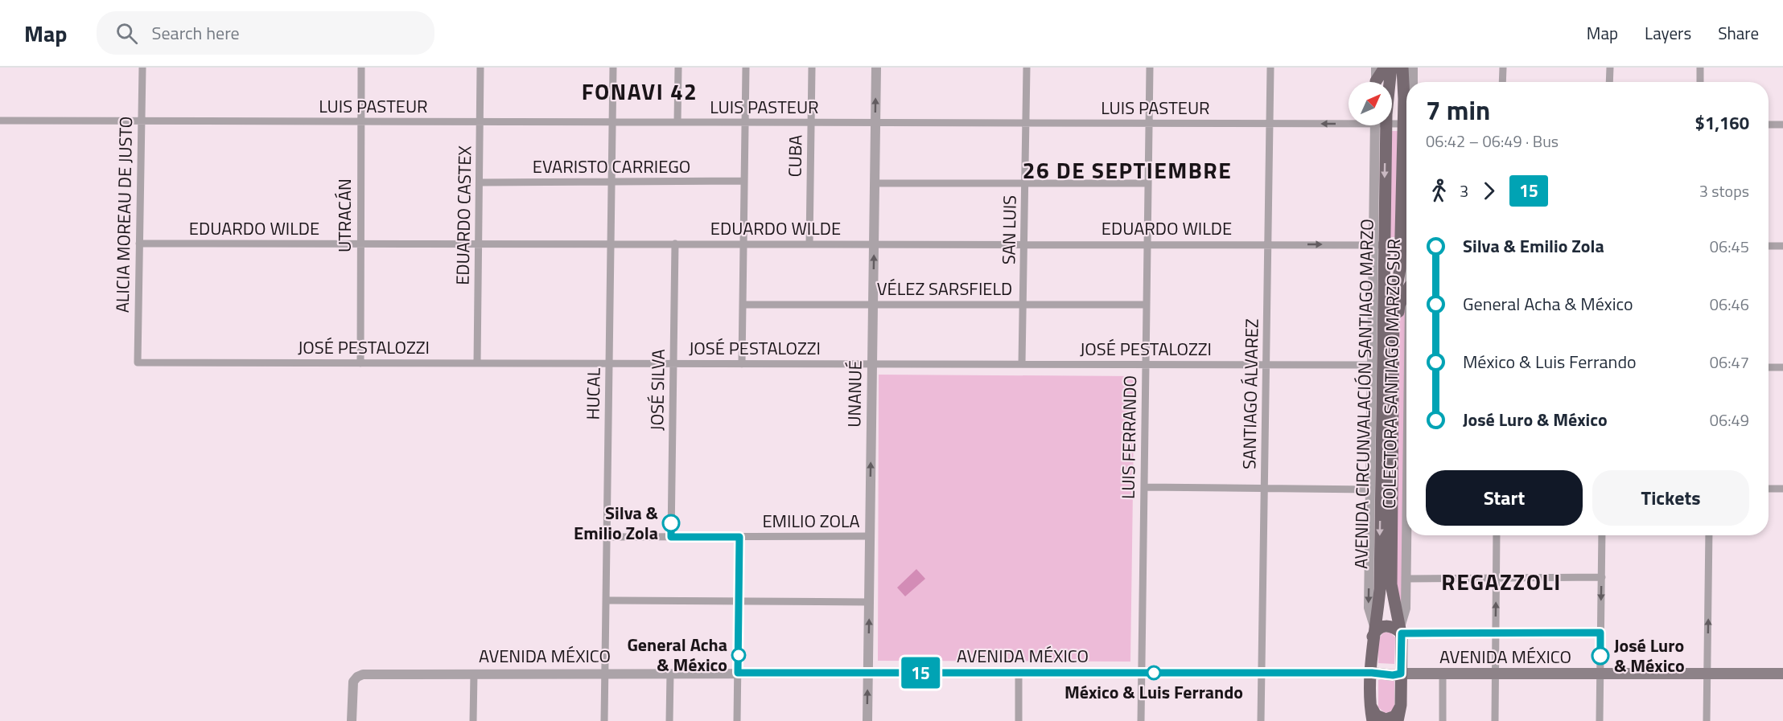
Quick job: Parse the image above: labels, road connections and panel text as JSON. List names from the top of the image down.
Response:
{
  "streets": {
    "main road": ["AVENIDA CIRCUNVALACIÓN SANTIAGO MARZO", "AVENIDA MÉXICO"],
    "street": [
      "LUIS PASTEUR",
      "CUBA",
      "EVARISTO CARRIEGO",
      "ALICIA MOREAU DE JUSTO",
      "UTRACÁN",
      "EDUARDO CASTEX",
      "EDUARDO WILDE",
      "SAN LUIS",
      "VÉLEZ SARSFIELD",
      "JOSÉ PESTALOZZI",
      "COLECTORA SANTIAGO MARZO SUR",
      "JOSÉ SILVA",
      "HUCAL",
      "UNANUÉ",
      "SANTIAGO ÁLVAREZ",
      "LUIS FERRANDO",
      "EMILIO ZOLA"
    ]
  },
  "crossings": [
    ["LUIS PASTEUR", "CUBA"],
    ["LUIS PASTEUR", "ALICIA MOREAU DE JUSTO"],
    ["LUIS PASTEUR", "UTRACÁN"],
    ["LUIS PASTEUR", "EDUARDO CASTEX"],
    ["LUIS PASTEUR", "SAN LUIS"],
    ["LUIS PASTEUR", "HUCAL"],
    ["LUIS PASTEUR", "UNANUÉ"],
    ["LUIS PASTEUR", "SANTIAGO ÁLVAREZ"],
    ["LUIS PASTEUR", "LUIS FERRANDO"],
    ["CUBA", "EDUARDO WILDE"],
    ["EVARISTO CARRIEGO", "EDUARDO CASTEX"],
    ["EVARISTO CARRIEGO", "HUCAL"],
    ["ALICIA MOREAU DE JUSTO", "EDUARDO WILDE"],
    ["ALICIA MOREAU DE JUSTO", "JOSÉ PESTALOZZI"],
    ["UTRACÁN", "EDUARDO WILDE"],
    ["UTRACÁN", "JOSÉ PESTALOZZI"],
    ["EDUARDO CASTEX", "EDUARDO WILDE"],
    ["EDUARDO CASTEX", "JOSÉ PESTALOZZI"],
    ["EDUARDO WILDE", "SAN LUIS"],
    ["EDUARDO WILDE", "COLECTORA SANTIAGO MARZO SUR"],
    ["EDUARDO WILDE", "JOSÉ SILVA"],
    ["EDUARDO WILDE", "HUCAL"],
    ["EDUARDO WILDE", "UNANUÉ"],
    ["EDUARDO WILDE", "SANTIAGO ÁLVAREZ"],
    ["EDUARDO WILDE", "AVENIDA CIRCUNVALACIÓN SANTIAGO MARZO"],
    ["EDUARDO WILDE", "LUIS FERRANDO"],
    ["SAN LUIS", "VÉLEZ SARSFIELD"],
    ["SAN LUIS", "JOSÉ PESTALOZZI"],
    ["VÉLEZ SARSFIELD", "UNANUÉ"],
    ["VÉLEZ SARSFIELD", "LUIS FERRANDO"],
    ["JOSÉ PESTALOZZI", "COLECTORA SANTIAGO MARZO SUR"],
    ["JOSÉ PESTALOZZI", "JOSÉ SILVA"],
    ["JOSÉ PESTALOZZI", "HUCAL"],
    ["JOSÉ PESTALOZZI", "UNANUÉ"],
    ["JOSÉ PESTALOZZI", "SANTIAGO ÁLVAREZ"],
    ["JOSÉ PESTALOZZI", "LUIS FERRANDO"],
    ["COLECTORA SANTIAGO MARZO SUR", "AVENIDA CIRCUNVALACIÓN SANTIAGO MARZO"],
    ["JOSÉ SILVA", "EMILIO ZOLA"],
    ["HUCAL", "EMILIO ZOLA"],
    ["HUCAL", "AVENIDA MÉXICO"],
    ["UNANUÉ", "EMILIO ZOLA"],
    ["UNANUÉ", "AVENIDA MÉXICO"],
    ["SANTIAGO ÁLVAREZ", "AVENIDA MÉXICO"],
    ["AVENIDA CIRCUNVALACIÓN SANTIAGO MARZO", "AVENIDA MÉXICO"],
    ["LUIS FERRANDO", "AVENIDA MÉXICO"]
  ],
  "one_way": ["UNANUÉ"],
  "districts": ["FONAVI 42", "26 DE SEPTIEMBRE", "REGAZZOLI"],
  "places": [
    "Silva & Emilio Zola",
    "General Acha & México",
    "José Luro & México",
    "México & Luis Ferrando"
  ],
  "lines": ["bus line 15"],
  "north": "top right",
  "page": {
    "header": "Map",
    "search": "Search here",
    "nav": ["Map", "Layers", "Share"],
    "on_map": "15",
    "heading": ["7 min", "06:42 – 06:49 · Bus", "$1,160"],
    "legs": ["3", "15", "3 stops"],
    "list": [
      {
        "name": "Silva & Emilio Zola",
        "value": "06:45"
      },
      {
        "name": "General Acha & México",
        "value": "06:46"
      },
      {
        "name": "México & Luis Ferrando",
        "value": "06:47"
      },
      {
        "name": "José Luro & México",
        "value": "06:49"
      }
    ],
    "buttons": ["Start", "Tickets"]
  }
}
